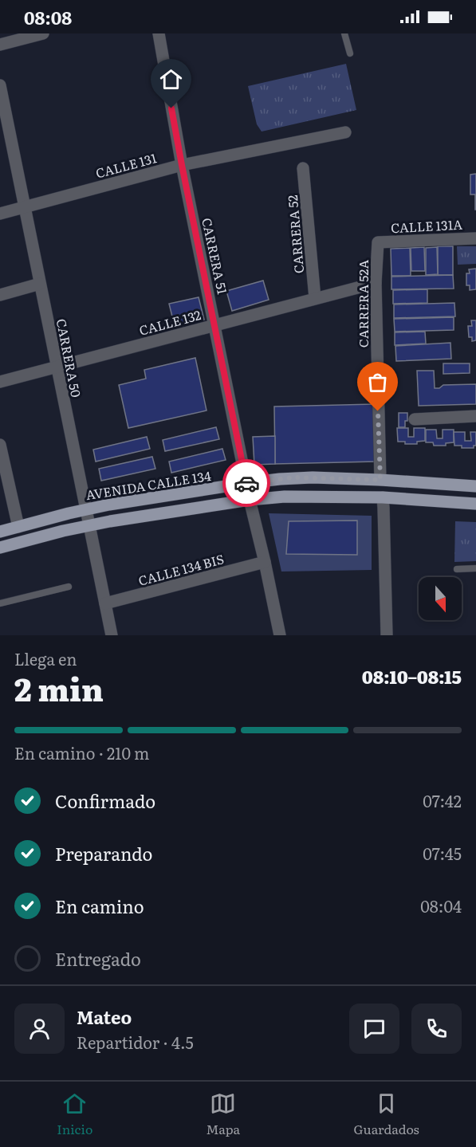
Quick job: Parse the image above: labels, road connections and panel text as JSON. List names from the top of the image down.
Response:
{
  "streets": {
    "main road": ["AVENIDA CALLE 134"],
    "street": [
      "CALLE 131",
      "CALLE 131A",
      "CARRERA 52",
      "CARRERA 51",
      "CARRERA 52A",
      "CALLE 132",
      "CARRERA 50",
      "CALLE 134 BIS"
    ]
  },
  "crossings": [
    ["CALLE 131", "CARRERA 51"],
    ["CALLE 131", "CARRERA 50"],
    ["CALLE 131A", "CARRERA 52A"],
    ["CARRERA 52", "CALLE 132"],
    ["CARRERA 51", "CALLE 132"],
    ["CARRERA 51", "AVENIDA CALLE 134"],
    ["CARRERA 52A", "CALLE 132"],
    ["CARRERA 52A", "AVENIDA CALLE 134"],
    ["CALLE 132", "CARRERA 50"],
    ["CARRERA 50", "AVENIDA CALLE 134"],
    ["CARRERA 50", "CALLE 134 BIS"]
  ],
  "north": "bottom",
  "page": {
    "status": "08:08",
    "heading": ["2 min", "Llega en", "08:10–08:15"],
    "panel": ["Mateo", "Repartidor · 4.5"],
    "bar": "En camino · 210 m",
    "list": [
      ["Confirmado", "07:42"],
      ["Preparando", "07:45"],
      ["En camino", "08:04"],
      "Entregado"
    ],
    "tabs": ["Inicio", "Mapa", "Guardados"]
  }
}
